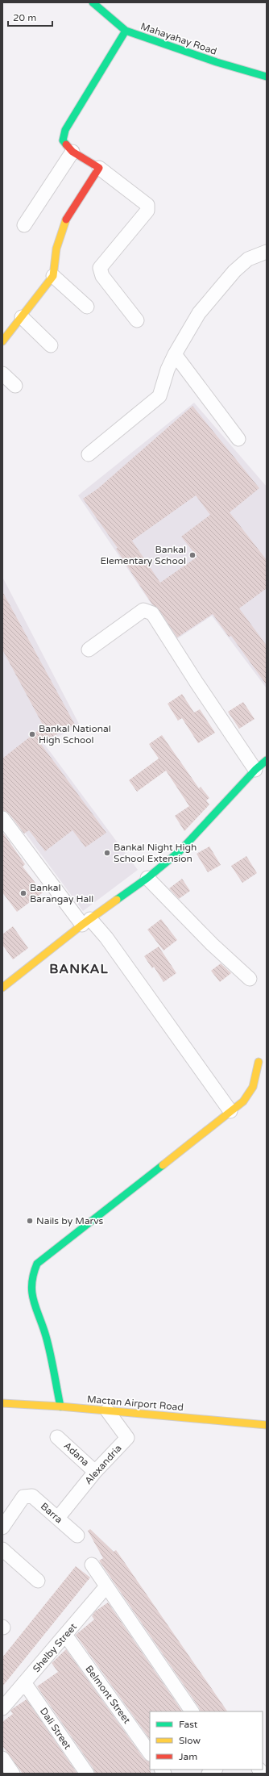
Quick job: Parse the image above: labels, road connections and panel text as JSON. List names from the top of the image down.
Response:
{
  "streets": {
    "street": [
      "Mahayahay Road",
      "Mactan Airport Road",
      "Adana",
      "Alexandria",
      "Barra",
      "Shelby Street",
      "Belmont Street",
      "Dali Street"
    ]
  },
  "crossings": [
    ["Mactan Airport Road", "Alexandria"],
    ["Adana", "Alexandria"],
    ["Alexandria", "Barra"],
    ["Shelby Street", "Belmont Street"],
    ["Shelby Street", "Dali Street"]
  ],
  "districts": ["BANKAL"],
  "places": [
    "Bankal Elementary School",
    "Bankal National High School",
    "Bankal Night High School Extension",
    "Bankal Barangay Hall",
    "Nails by Marvs"
  ],
  "legend": ["Fast", "Slow", "Jam"],
  "scale_bar": "20 m"
}
